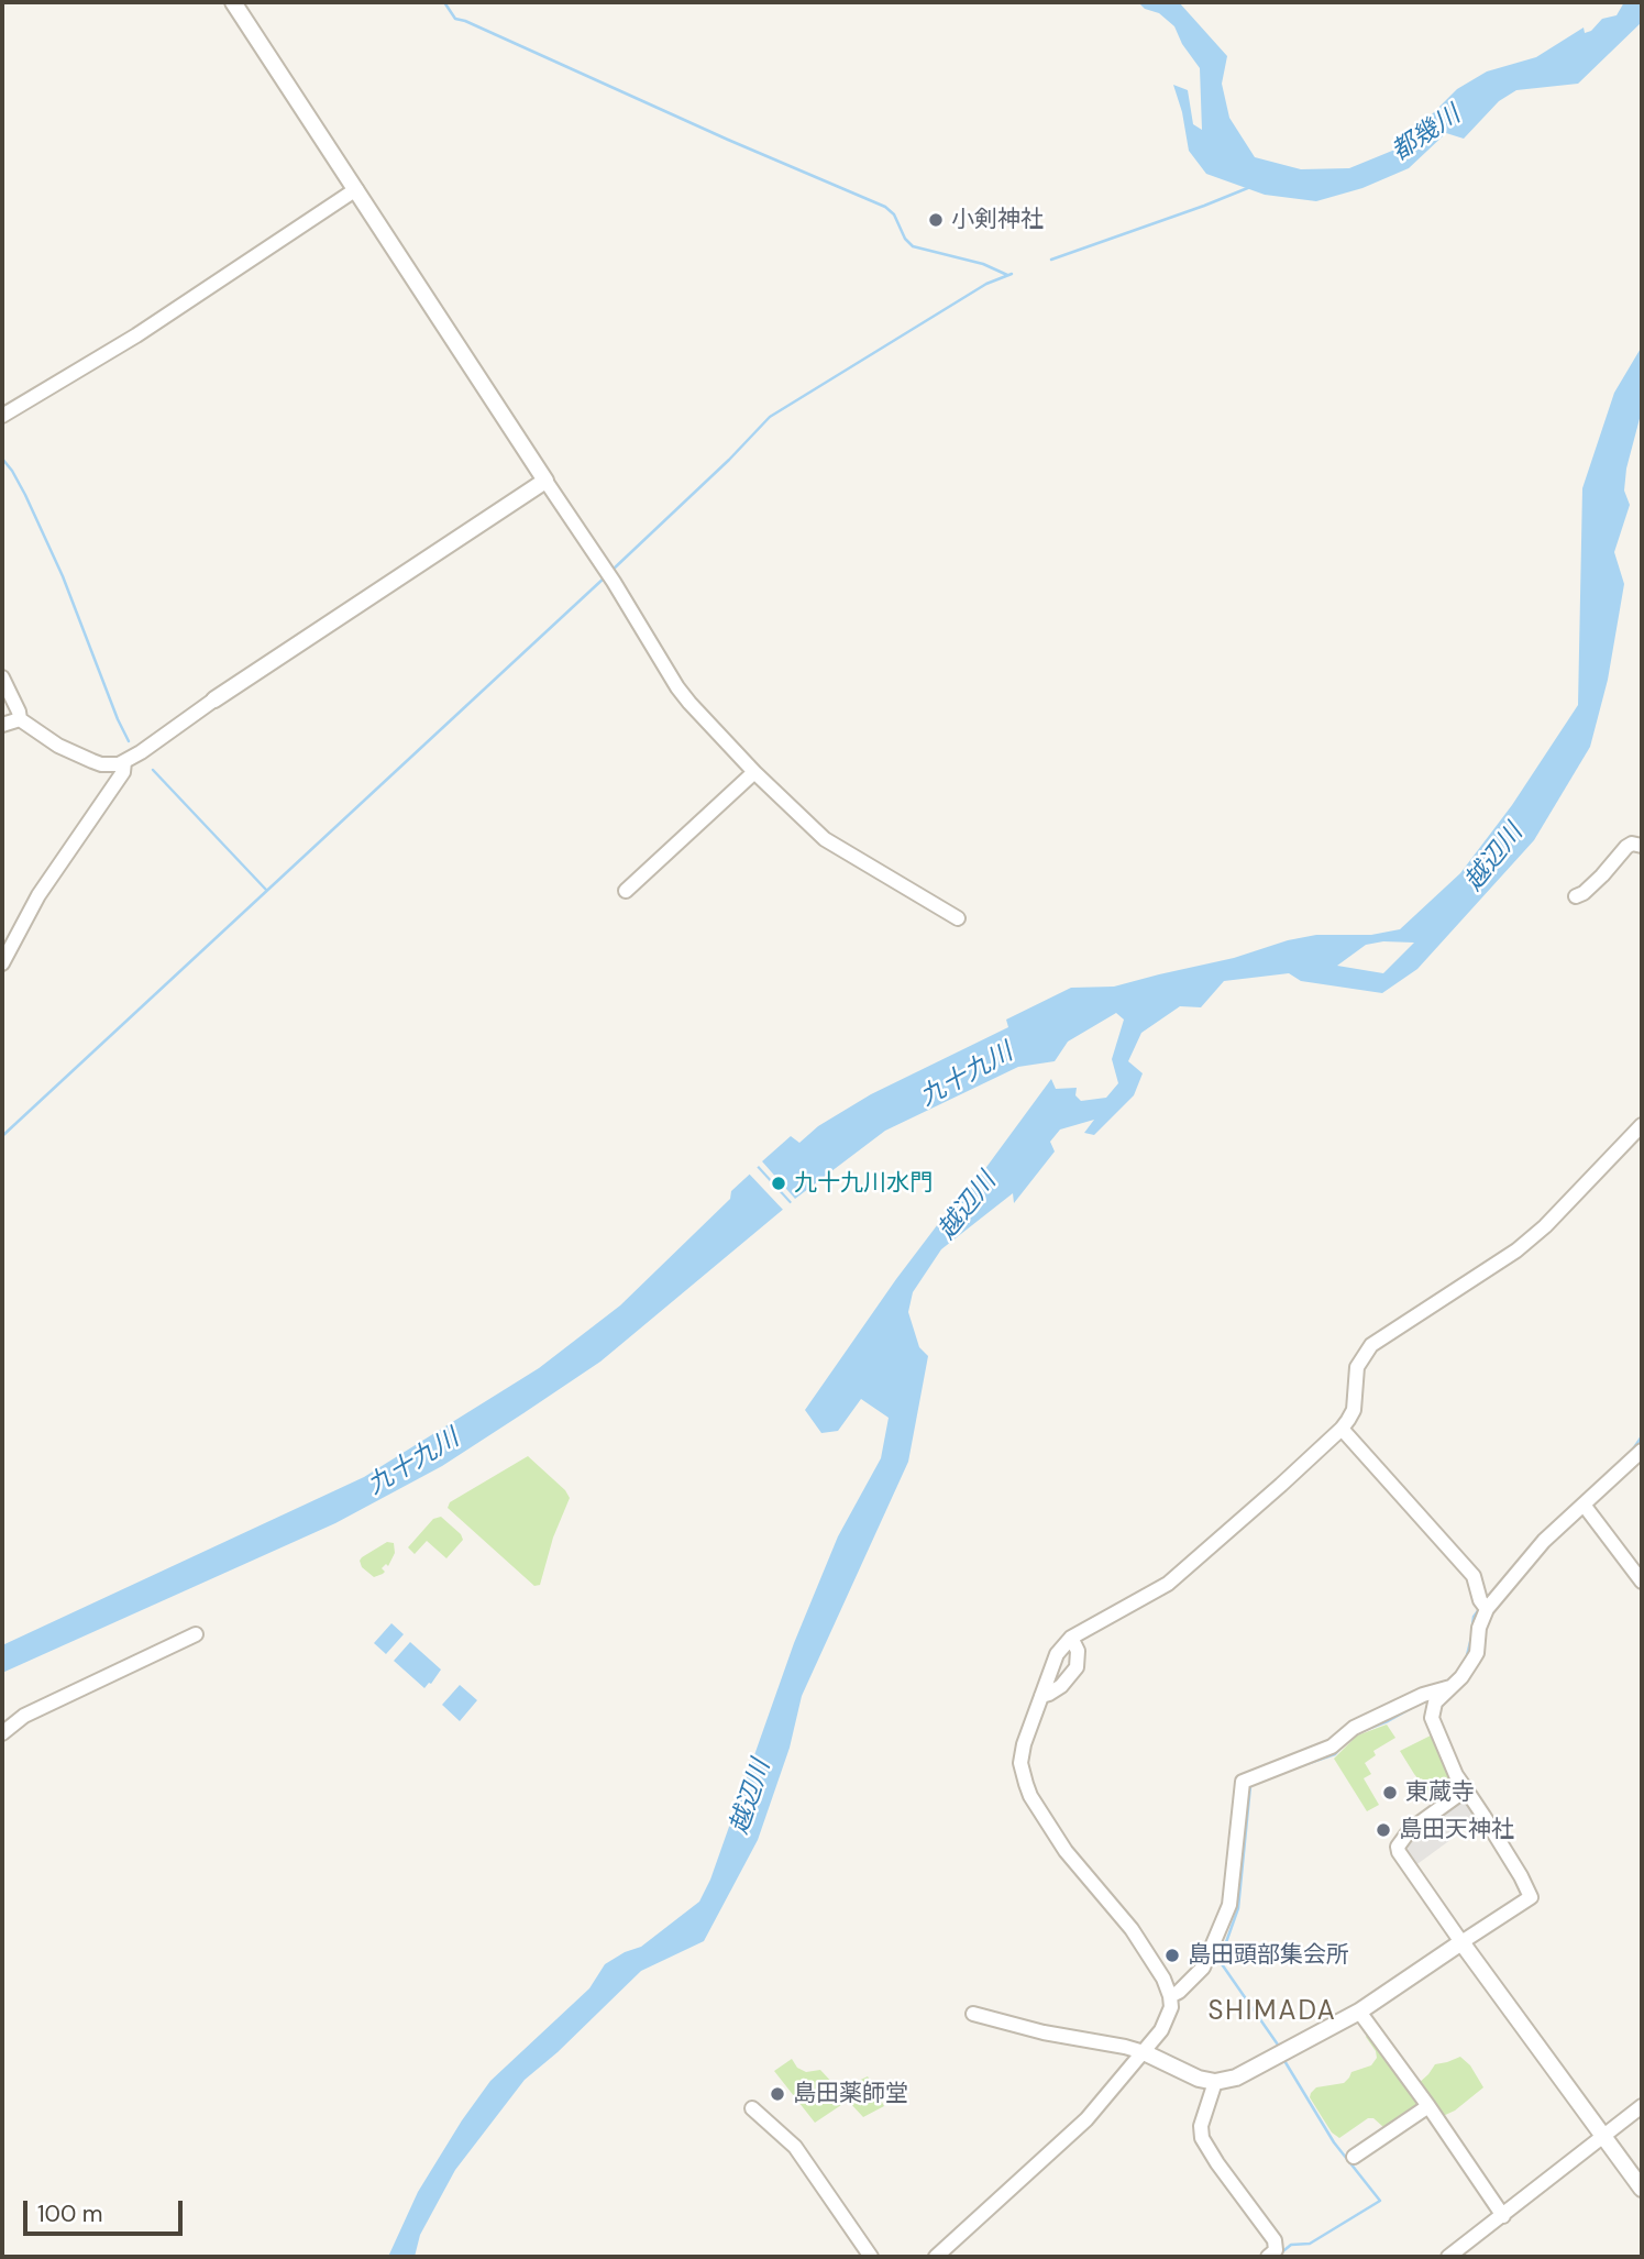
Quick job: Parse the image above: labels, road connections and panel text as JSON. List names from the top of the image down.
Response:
{
  "districts": ["SHIMADA"],
  "water": ["都幾川", "越辺川", "九十九川"],
  "places": [
    "小剣神社",
    "九十九川水門",
    "東蔵寺",
    "島田天神社",
    "島田頭部集会所",
    "島田薬師堂"
  ],
  "scale_bar": "100 m"
}
